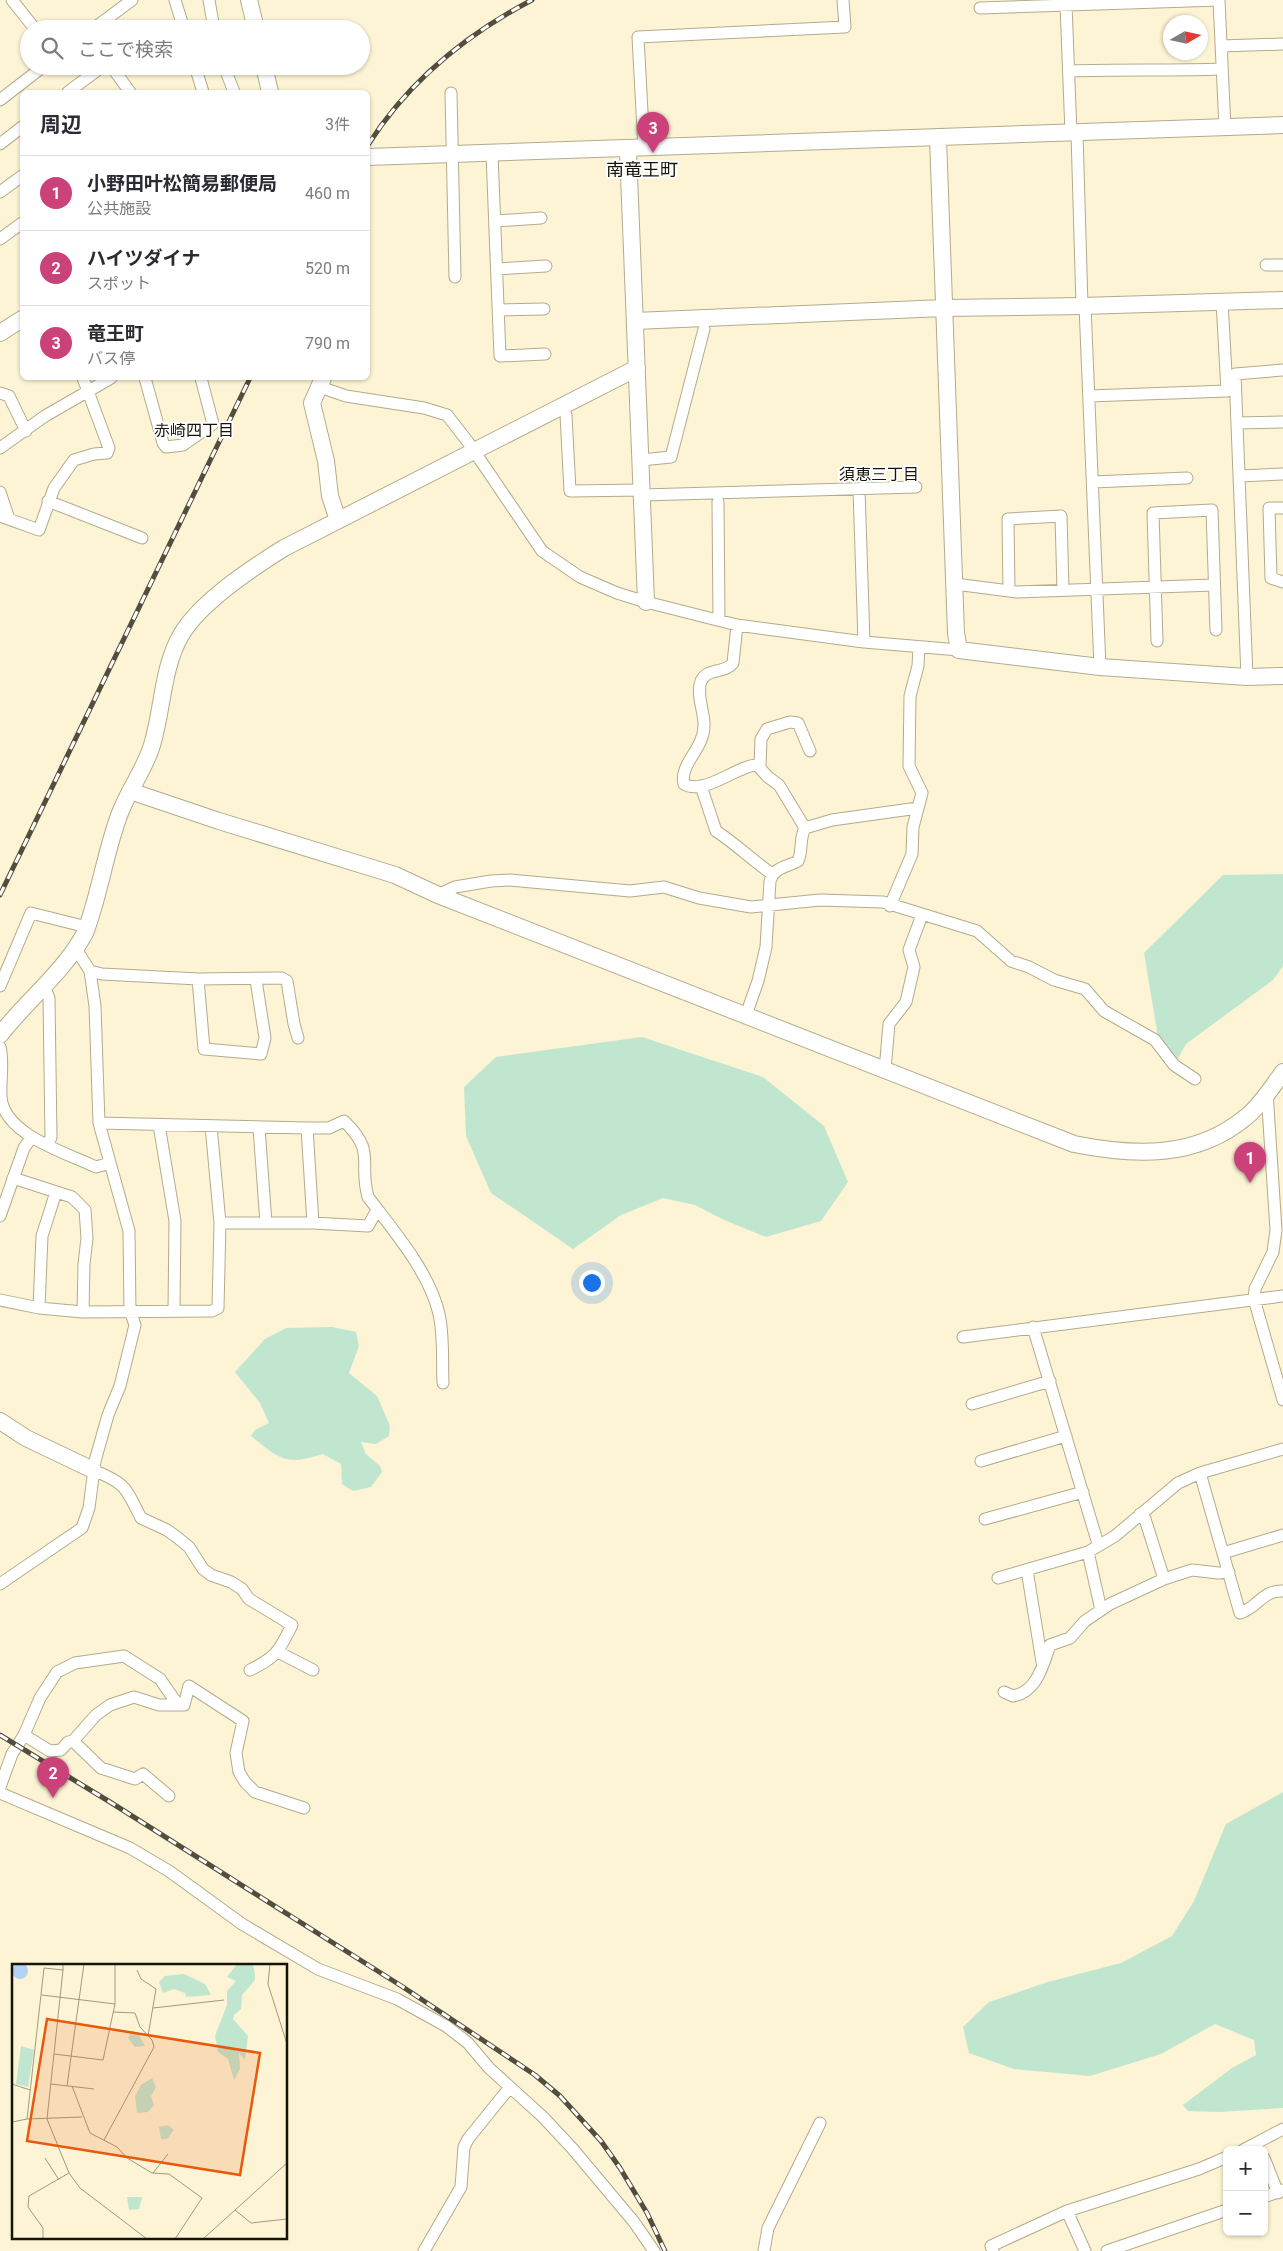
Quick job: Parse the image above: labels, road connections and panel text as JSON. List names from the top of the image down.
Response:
{
  "districts": ["南竜王町", "赤崎四丁目", "須恵三丁目"],
  "north": "right",
  "page": {
    "search": "ここで検索",
    "heading": ["周辺", "3件"],
    "pins": ["3", "1", "2"],
    "list": [
      {
        "mark": "1",
        "name": "小野田叶松簡易郵便局",
        "note": "公共施設",
        "value": "460 m"
      },
      {
        "mark": "2",
        "name": "ハイツダイナ",
        "note": "スポット",
        "value": "520 m"
      },
      {
        "mark": "3",
        "name": "竜王町",
        "note": "バス停",
        "value": "790 m"
      }
    ],
    "map_buttons": ["+", "−"]
  }
}
